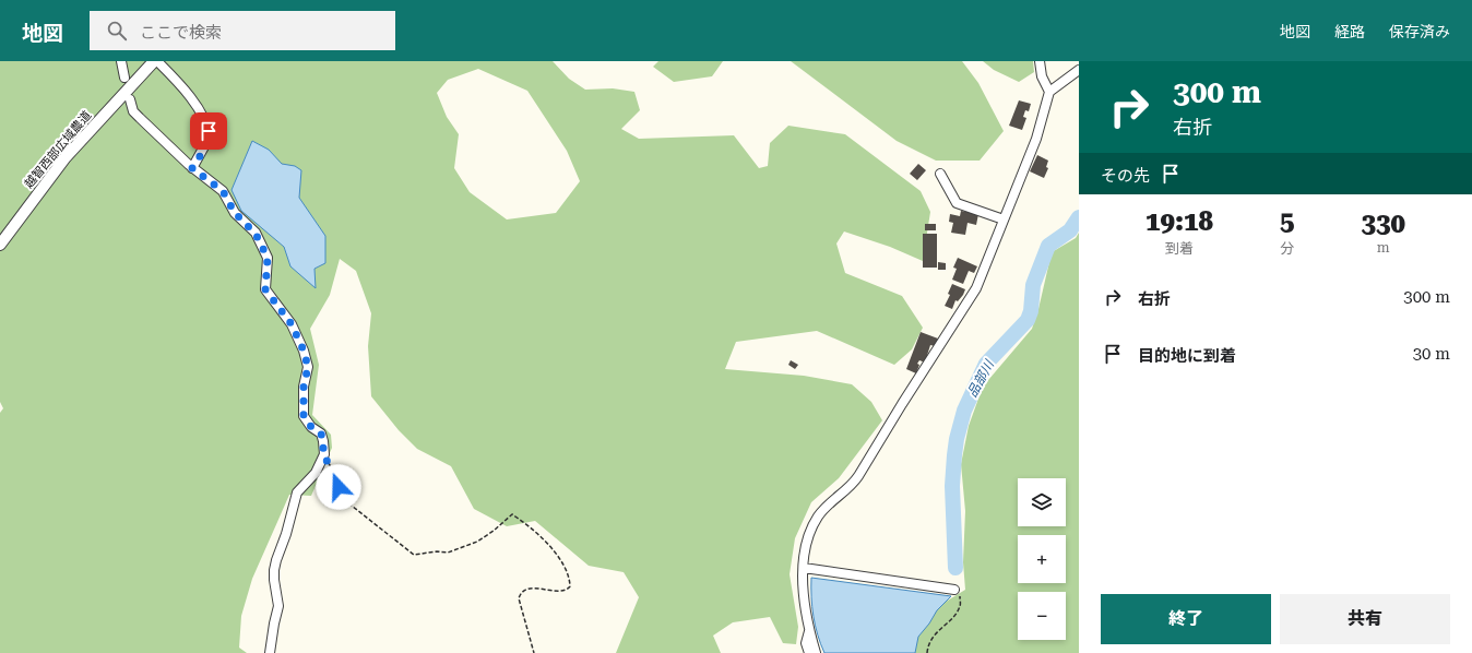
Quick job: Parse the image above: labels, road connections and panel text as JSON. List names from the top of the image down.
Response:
{
  "streets": {
    "street": ["越智西部広域農道"]
  },
  "water": ["品部川"],
  "page": {
    "header": "地図",
    "search": "ここで検索",
    "nav": ["地図", "経路", "保存済み"],
    "turn": ["300 m", "右折"],
    "then": "その先",
    "eta": [
      "19:18",
      "到着",
      "5",
      "分",
      "330",
      "m"
    ],
    "list": [
      {
        "name": "右折",
        "value": "300 m"
      },
      {
        "name": "目的地に到着",
        "value": "30 m"
      }
    ],
    "map_buttons": ["+", "−"],
    "buttons": ["終了", "共有"]
  }
}
